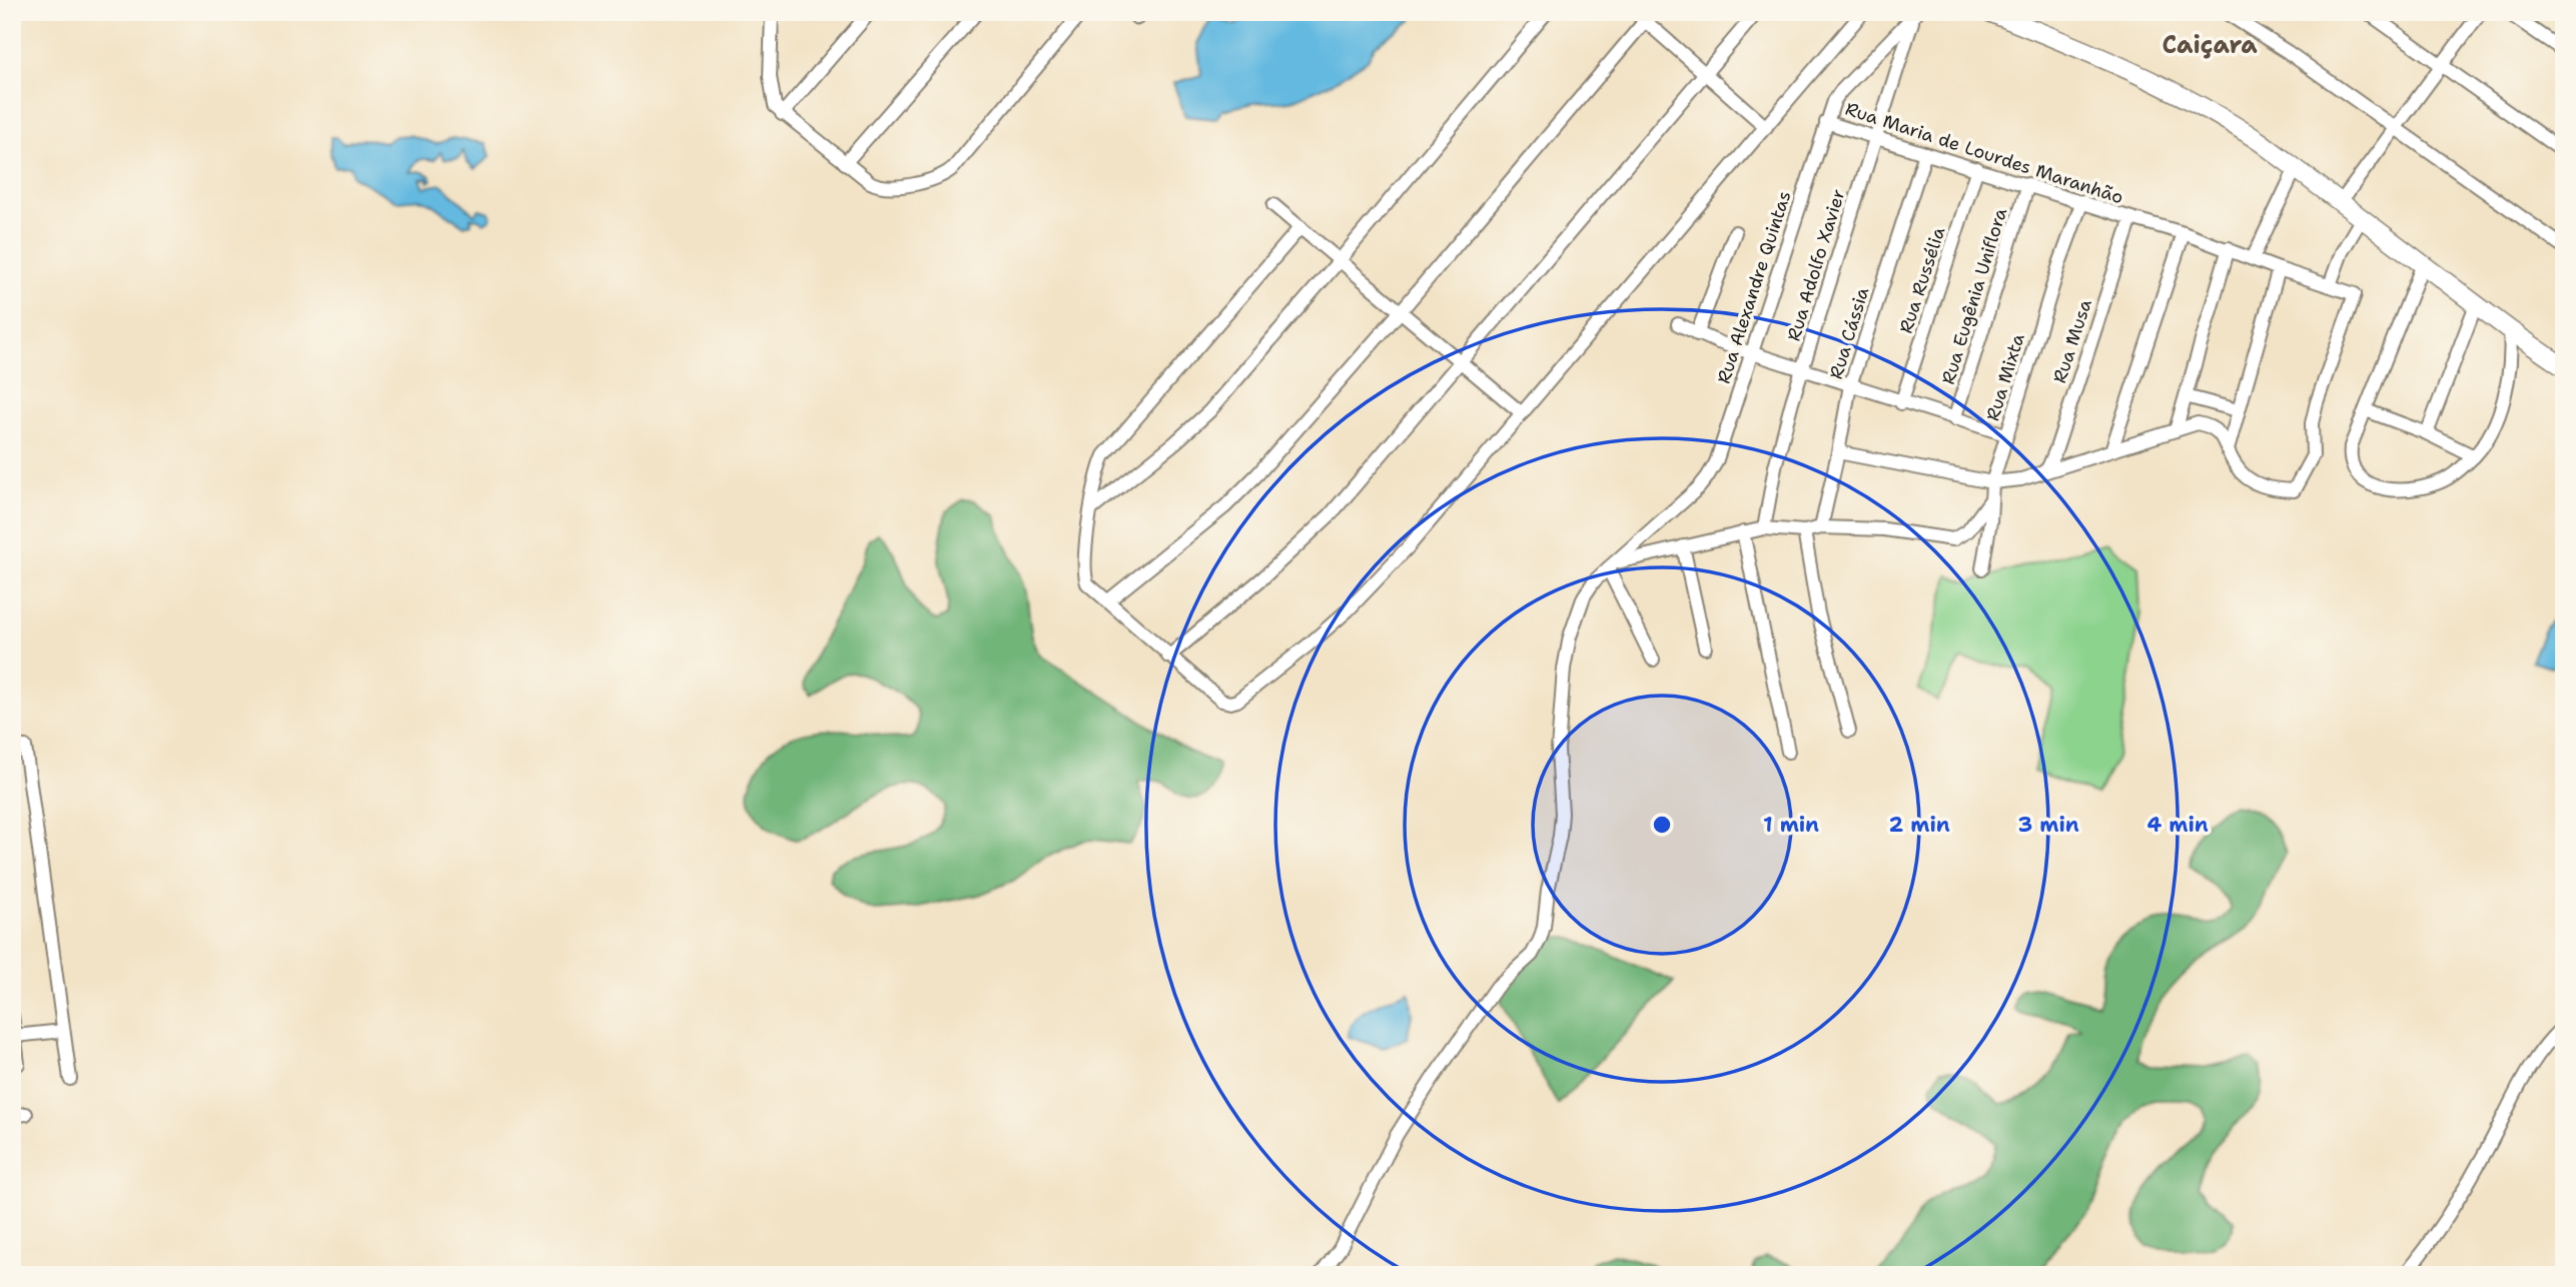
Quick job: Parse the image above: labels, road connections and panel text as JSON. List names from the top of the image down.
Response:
{
  "streets": {
    "street": [
      "Rua Maria de Lourdes Maranhão",
      "Rua Adolfo Xavier",
      "Rua Russélia",
      "Rua Alexandre Quintas",
      "Rua Eugênia Uniflora",
      "Rua Cássia",
      "Rua Musa",
      "Rua Mixta"
    ]
  },
  "crossings": [
    ["Rua Maria de Lourdes Maranhão", "Rua Adolfo Xavier"],
    ["Rua Maria de Lourdes Maranhão", "Rua Russélia"],
    ["Rua Maria de Lourdes Maranhão", "Rua Alexandre Quintas"],
    ["Rua Maria de Lourdes Maranhão", "Rua Eugênia Uniflora"],
    ["Rua Maria de Lourdes Maranhão", "Rua Cássia"],
    ["Rua Maria de Lourdes Maranhão", "Rua Musa"],
    ["Rua Maria de Lourdes Maranhão", "Rua Mixta"],
    ["Rua Adolfo Xavier", "Rua Alexandre Quintas"]
  ],
  "districts": ["Caiçara"],
  "rings": [
    "1 min",
    "2 min",
    "3 min",
    "4 min"
  ]
}
